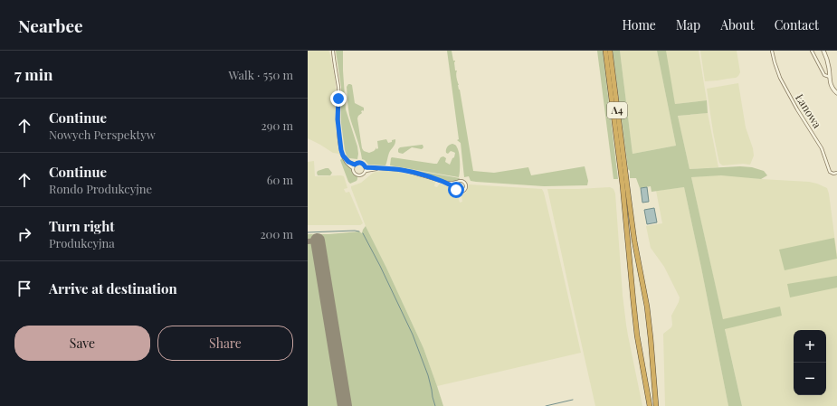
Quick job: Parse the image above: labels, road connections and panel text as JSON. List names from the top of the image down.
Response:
{
  "streets": {
    "highway": ["A4"],
    "street": ["Łanowa"]
  },
  "page": {
    "header": "Nearbee",
    "nav": [
      "Home",
      "Map",
      "About",
      "Contact"
    ],
    "heading": ["7 min", "Walk · 550 m"],
    "list": [
      ["Continue", "Nowych Perspektyw", "290 m"],
      ["Continue", "Rondo Produkcyjne", "60 m"],
      ["Turn right", "Produkcyjna", "200 m"],
      "Arrive at destination"
    ],
    "buttons": ["Save", "Share"],
    "map_buttons": ["+", "−"]
  }
}
